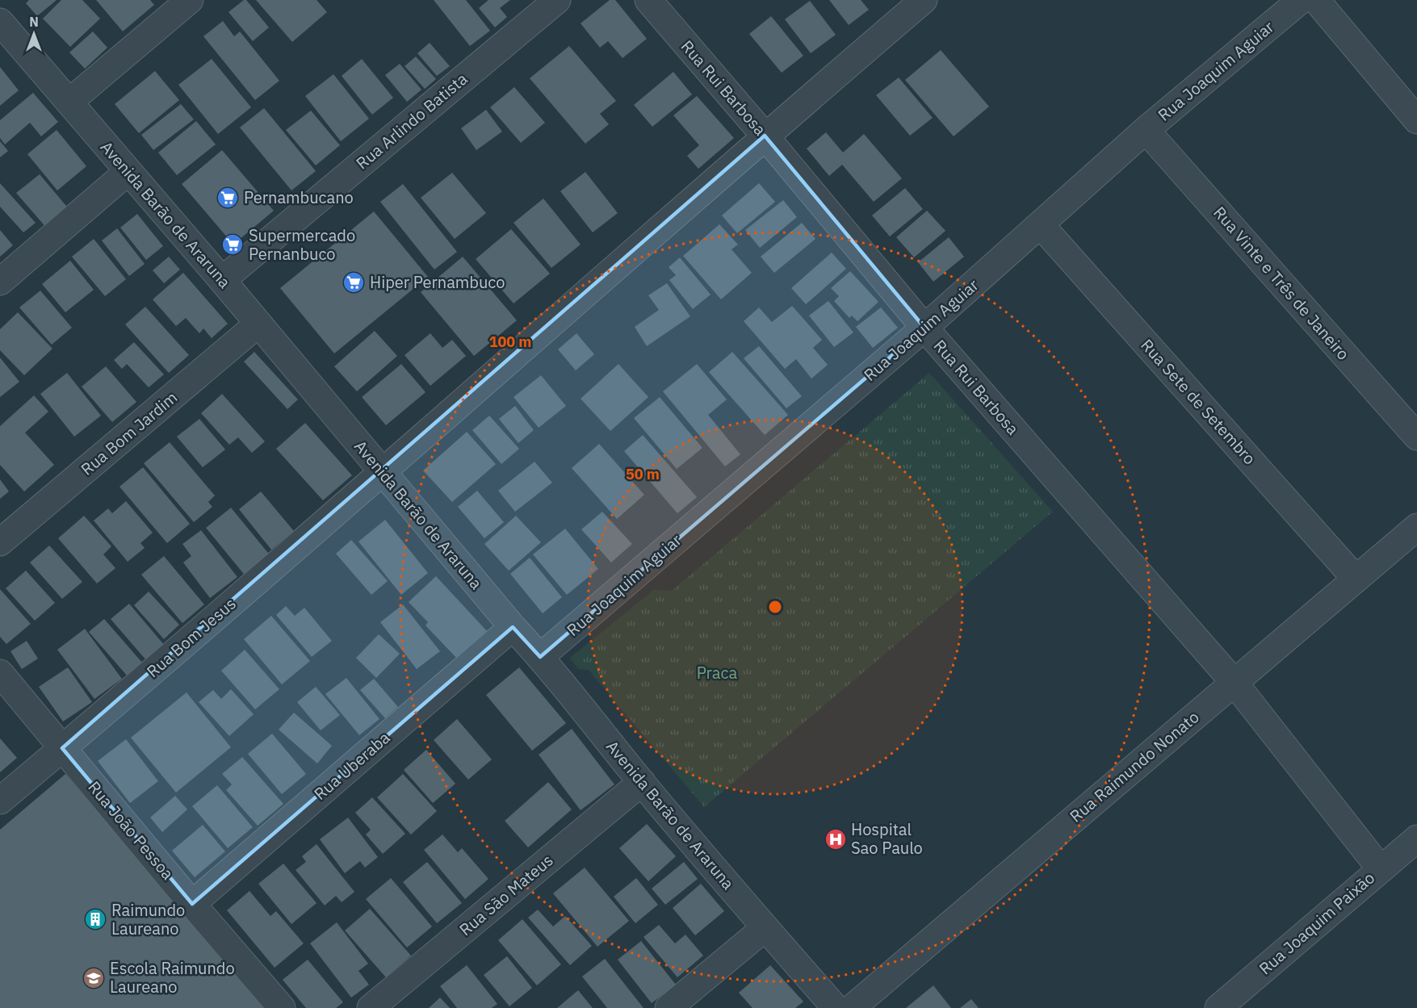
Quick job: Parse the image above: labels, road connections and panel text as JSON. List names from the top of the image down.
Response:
{
  "streets": {
    "street": [
      "Rua Joaquim Aguiar",
      "Rua Rui Barbosa",
      "Rua Arlindo Batista",
      "Avenida Barão de Araruna",
      "Rua Vinte e Três de Janeiro",
      "Rua Sete de Setembro",
      "Rua Bom Jardim",
      "Rua Bom Jesus",
      "Rua Uberaba",
      "Rua Raimundo Nonato",
      "Rua João Pessoa",
      "Rua São Mateus",
      "Rua Joaquim Paixão"
    ]
  },
  "crossings": [
    ["Rua Joaquim Aguiar", "Rua Rui Barbosa"],
    ["Rua Joaquim Aguiar", "Avenida Barão de Araruna"],
    ["Rua Joaquim Aguiar", "Rua Vinte e Três de Janeiro"],
    ["Rua Joaquim Aguiar", "Rua Sete de Setembro"],
    ["Rua Rui Barbosa", "Rua Raimundo Nonato"],
    ["Rua Rui Barbosa", "Rua Joaquim Paixão"],
    ["Rua Arlindo Batista", "Avenida Barão de Araruna"],
    ["Avenida Barão de Araruna", "Rua Bom Jardim"],
    ["Avenida Barão de Araruna", "Rua Bom Jesus"],
    ["Avenida Barão de Araruna", "Rua Uberaba"],
    ["Avenida Barão de Araruna", "Rua São Mateus"],
    ["Rua Sete de Setembro", "Rua Raimundo Nonato"],
    ["Rua Bom Jesus", "Rua João Pessoa"],
    ["Rua Uberaba", "Rua João Pessoa"]
  ],
  "parks": ["Praca"],
  "places": {
    "supermarket": ["Pernambucano", "Supermercado Pernanbuco", "Hiper Pernambuco"],
    "hospital": ["Hospital Sao Paulo"],
    "building": ["Raimundo Laureano"],
    "school or university": ["Escola Raimundo Laureano"]
  },
  "north": "top",
  "rings": ["100 m", "50 m"]
}
